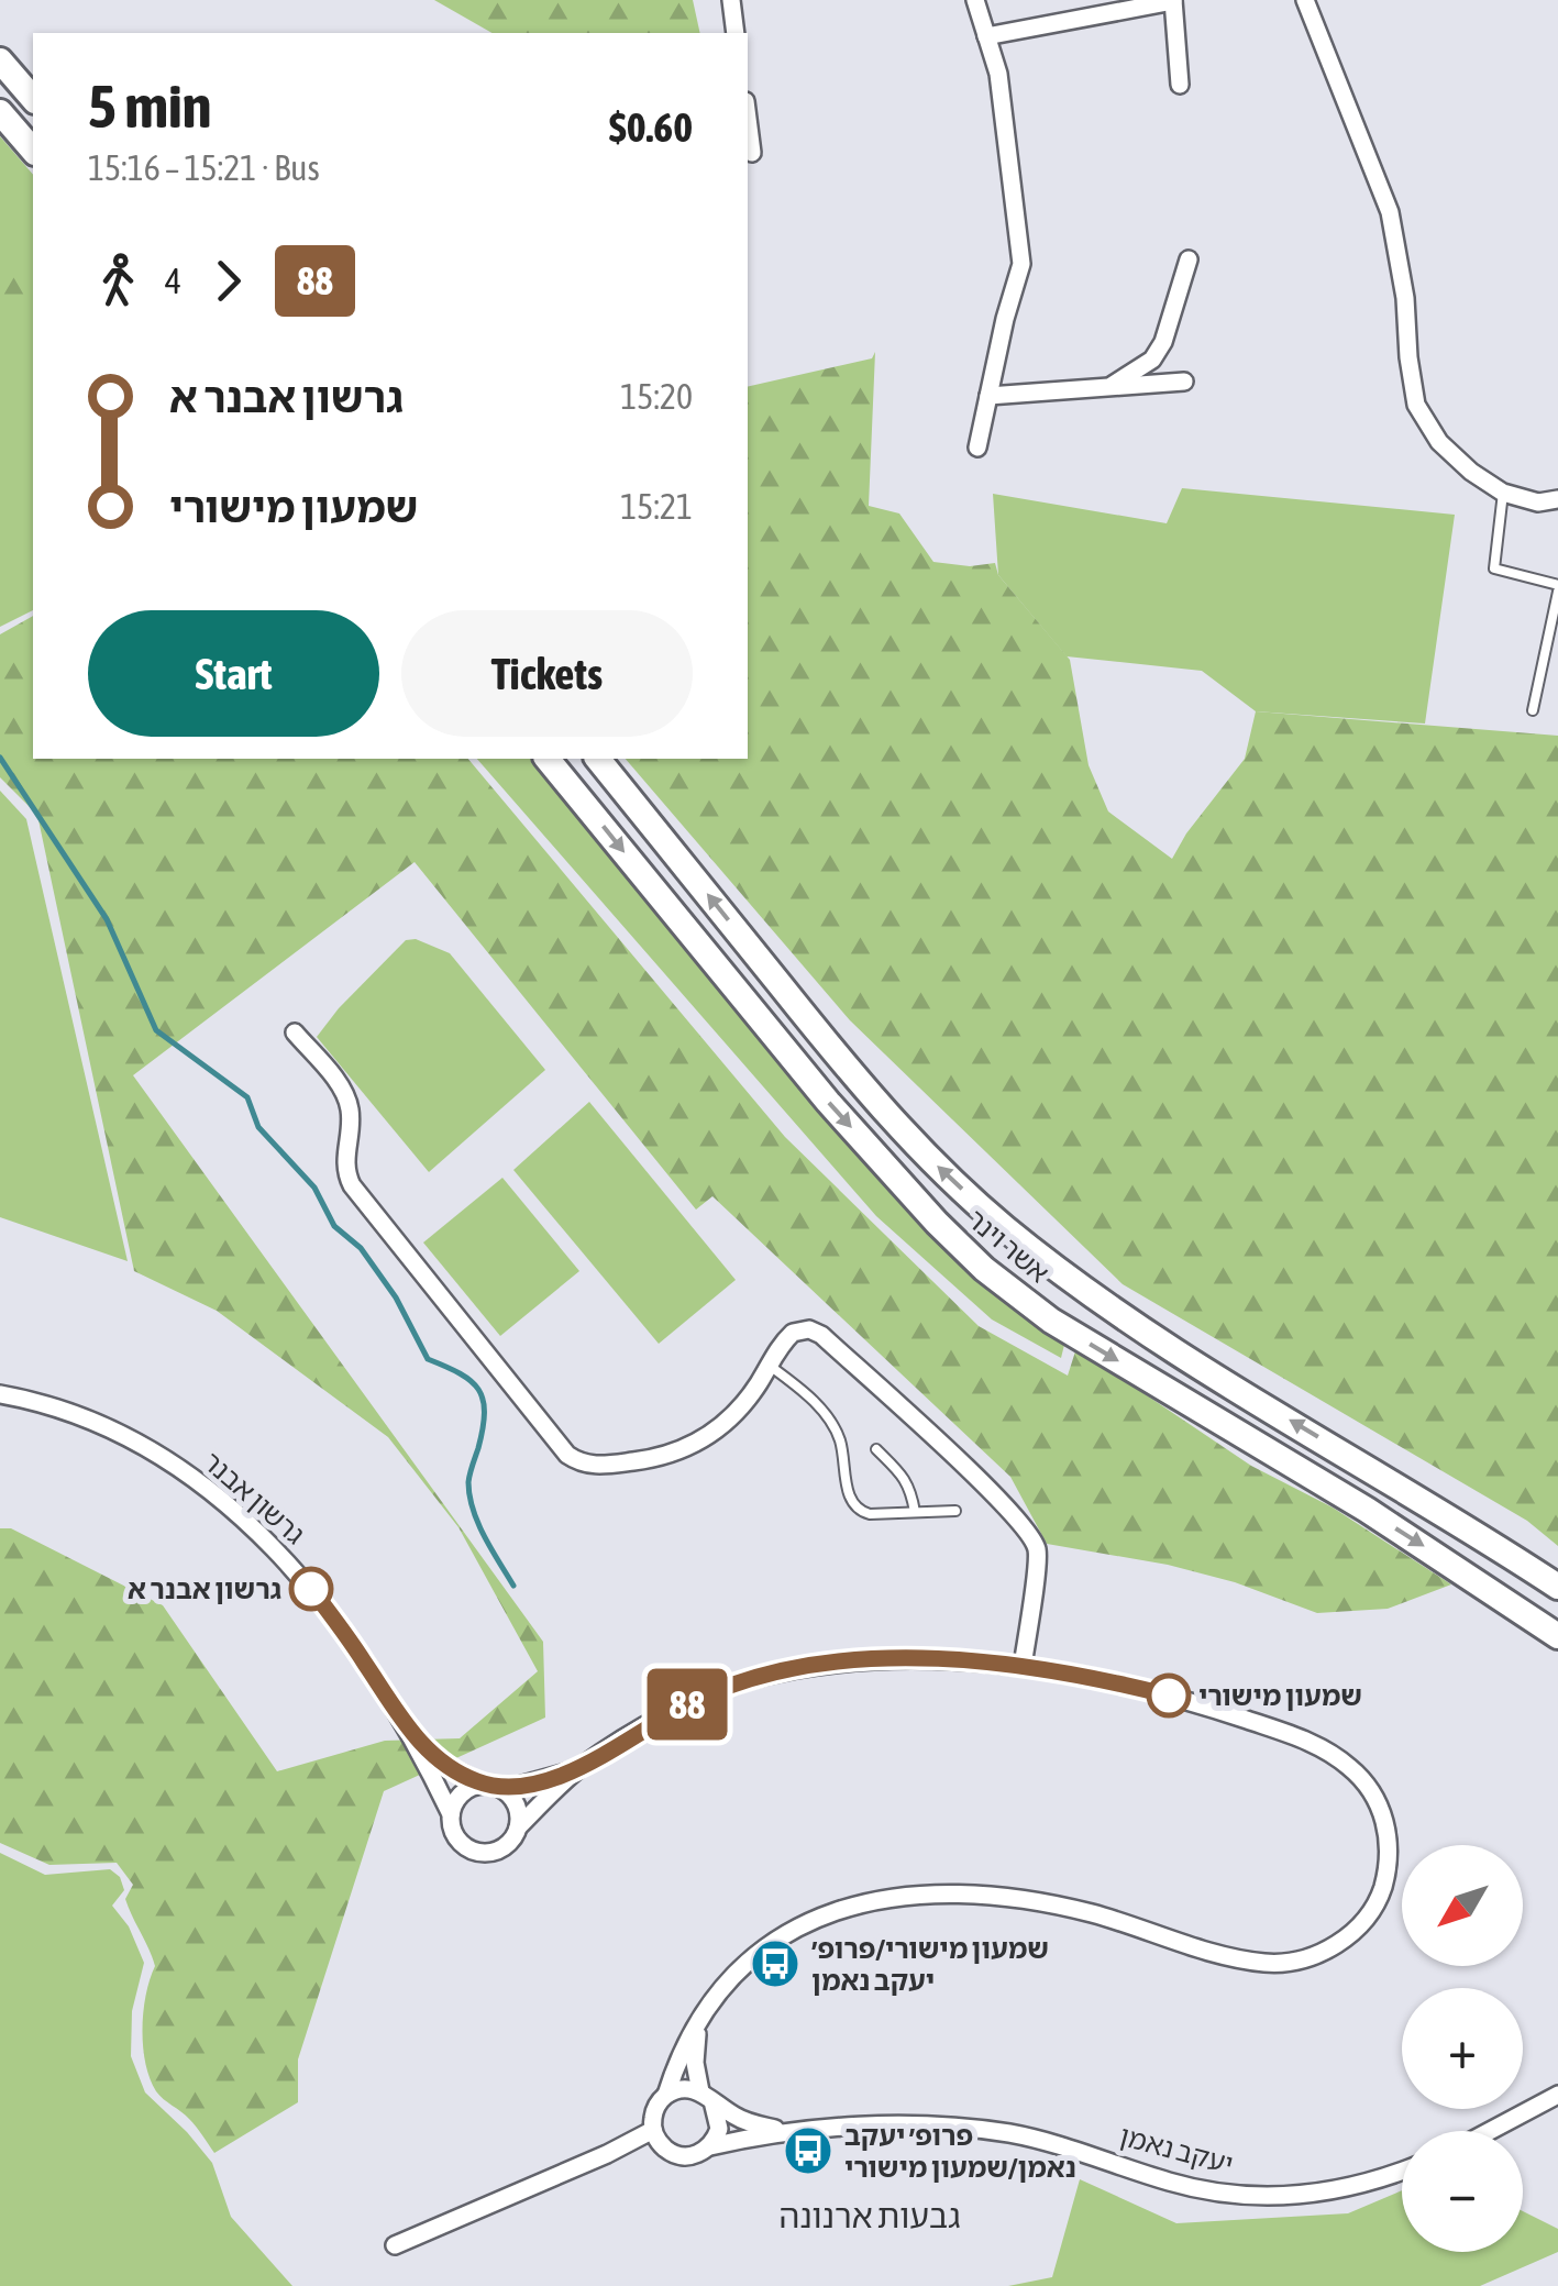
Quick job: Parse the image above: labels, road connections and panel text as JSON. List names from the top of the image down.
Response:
{
  "streets": {
    "main road": ["אשר וינר"],
    "street": ["גרשון אבנר", "יעקב נאמן"]
  },
  "districts": ["גבעות ארנונה"],
  "places": {
    "other": ["גרשון אבנר א", "שמעון מישורי"],
    "bus stop": ["שמעון מישורי/פרופ׳ יעקב נאמן", "פרופ׳ יעקב נאמן/שמעון מישורי"]
  },
  "lines": ["bus line 88"],
  "north": "bottom left",
  "page": {
    "on_map": "88",
    "heading": ["5 min", "15:16 – 15:21 · Bus", "$0.60"],
    "legs": ["4", "88"],
    "list": [
      {
        "name": "גרשון אבנר א",
        "value": "15:20"
      },
      {
        "name": "שמעון מישורי",
        "value": "15:21"
      }
    ],
    "buttons": ["Start", "Tickets"],
    "map_buttons": ["+", "−"]
  }
}
